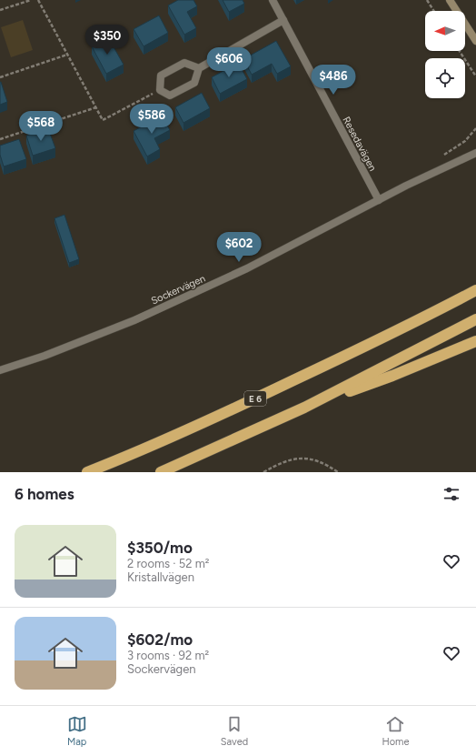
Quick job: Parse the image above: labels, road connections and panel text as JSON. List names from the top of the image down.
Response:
{
  "streets": {
    "highway": ["E 6"],
    "street": ["Resedavägen", "Sockervägen"]
  },
  "crossings": [
    ["Resedavägen", "Sockervägen"]
  ],
  "north": "left",
  "page": {
    "price": [
      "$350",
      "$606",
      "$486",
      "$586",
      "$568",
      "$602"
    ],
    "heading": "6 homes",
    "list": [
      {
        "name": "$350/mo",
        "note": "2 rooms · 52 m² · Kristallvägen"
      },
      {
        "name": "$602/mo",
        "note": "3 rooms · 92 m² · Sockervägen"
      }
    ],
    "tabs": ["Map", "Saved", "Home"]
  }
}
